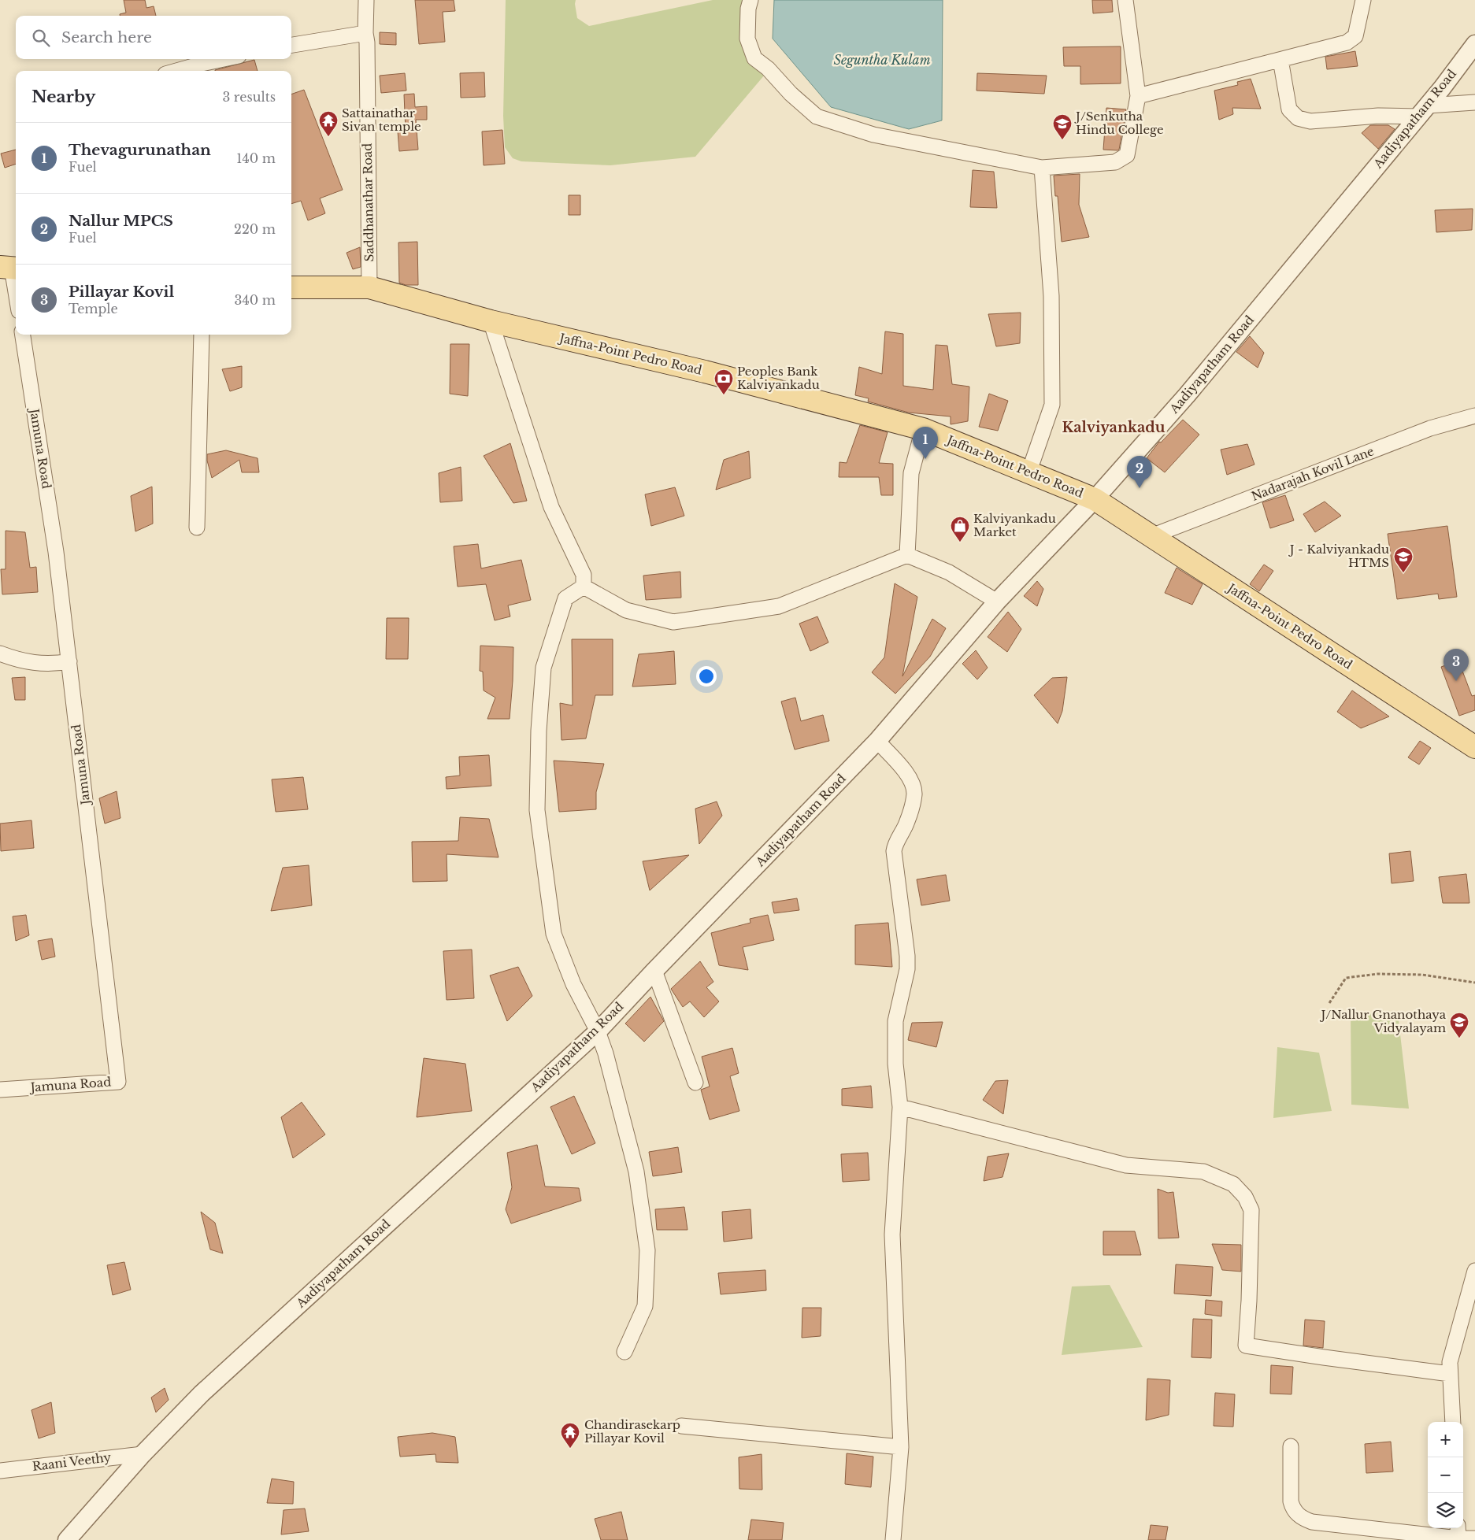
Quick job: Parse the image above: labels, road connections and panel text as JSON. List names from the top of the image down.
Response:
{
  "streets": {
    "main road": ["Jaffna-Point Pedro Road"],
    "street": [
      "Aadiyapatham Road",
      "Saddhanathar Road",
      "Jamuna Road",
      "Nadarajah Kovil Lane",
      "Raani Veethy"
    ]
  },
  "crossings": [
    ["Aadiyapatham Road", "Jaffna-Point Pedro Road"],
    ["Aadiyapatham Road", "Raani Veethy"],
    ["Saddhanathar Road", "Jaffna-Point Pedro Road"],
    ["Jaffna-Point Pedro Road", "Nadarajah Kovil Lane"]
  ],
  "districts": ["Kalviyankadu"],
  "water": ["Seguntha Kulam"],
  "places": {
    "temple": ["Sattainathar Sivan temple", "Chandirasekarp Pillayar Kovil"],
    "school or university": ["J/Senkutha Hindu College", "J - Kalviyankadu HTMS", "J/Nallur Gnanothaya Vidyalayam"],
    "bank": ["Peoples Bank Kalviyankadu"],
    "shop": ["Kalviyankadu Market"]
  },
  "page": {
    "search": "Search here",
    "heading": ["Nearby", "3 results"],
    "list": [
      {
        "mark": "1",
        "name": "Thevagurunathan",
        "note": "Fuel",
        "value": "140 m"
      },
      {
        "mark": "2",
        "name": "Nallur MPCS",
        "note": "Fuel",
        "value": "220 m"
      },
      {
        "mark": "3",
        "name": "Pillayar Kovil",
        "note": "Temple",
        "value": "340 m"
      }
    ],
    "pins": ["1", "2", "3"],
    "map_buttons": ["+", "−"]
  }
}
